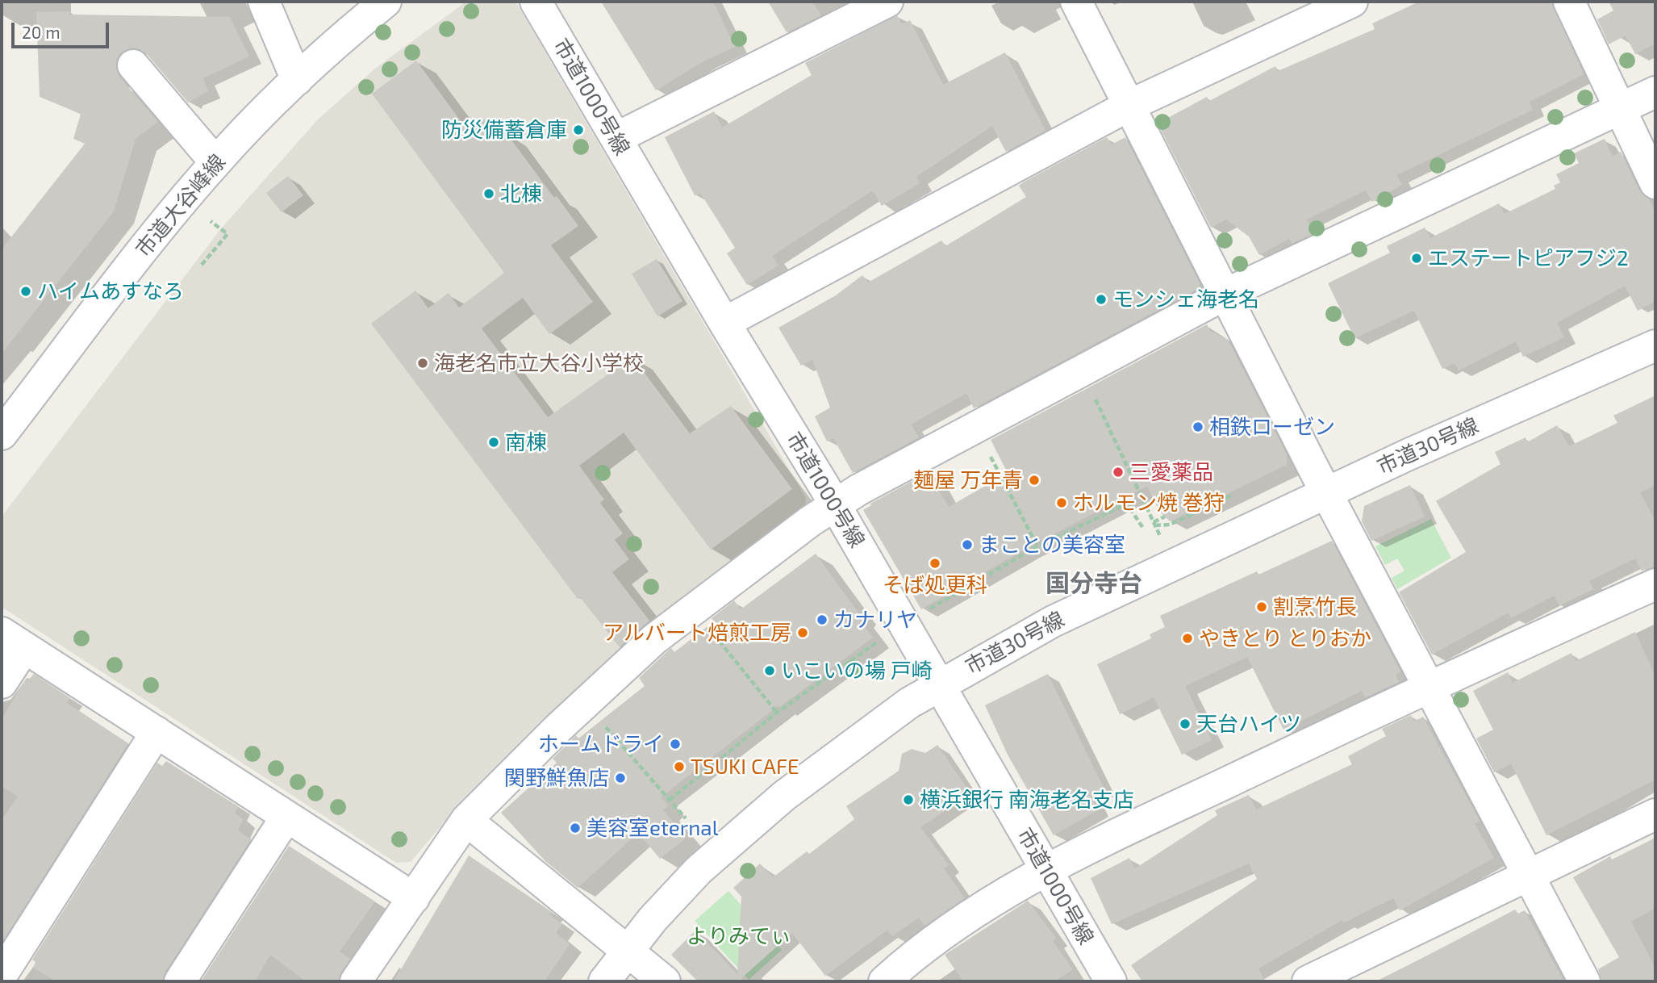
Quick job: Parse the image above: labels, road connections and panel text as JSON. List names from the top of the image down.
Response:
{
  "streets": {
    "street": ["市道1000号線", "市道大谷峰線", "市道30号線"]
  },
  "crossings": [
    ["市道1000号線", "市道30号線"]
  ],
  "districts": ["国分寺台"],
  "parks": ["よりみてぃ"],
  "places": [
    "防災備蓄倉庫",
    "北棟",
    "エステートピアフジ2",
    "ハイムあすなろ",
    "モンシェ海老名",
    "海老名市立大谷小学校",
    "相鉄ローゼン",
    "南棟",
    "三愛薬品",
    "麺屋 万年青",
    "ホルモン焼 巻狩",
    "まことの美容室",
    "そば処更科",
    "割烹竹長",
    "カナリヤ",
    "アルバート焙煎工房",
    "やきとり とりおか",
    "いこいの場 戸崎",
    "天台ハイツ",
    "ホームドライ",
    "TSUKI CAFE",
    "関野鮮魚店",
    "横浜銀行 南海老名支店",
    "美容室eternal"
  ],
  "scale_bar": "20 m"
}
